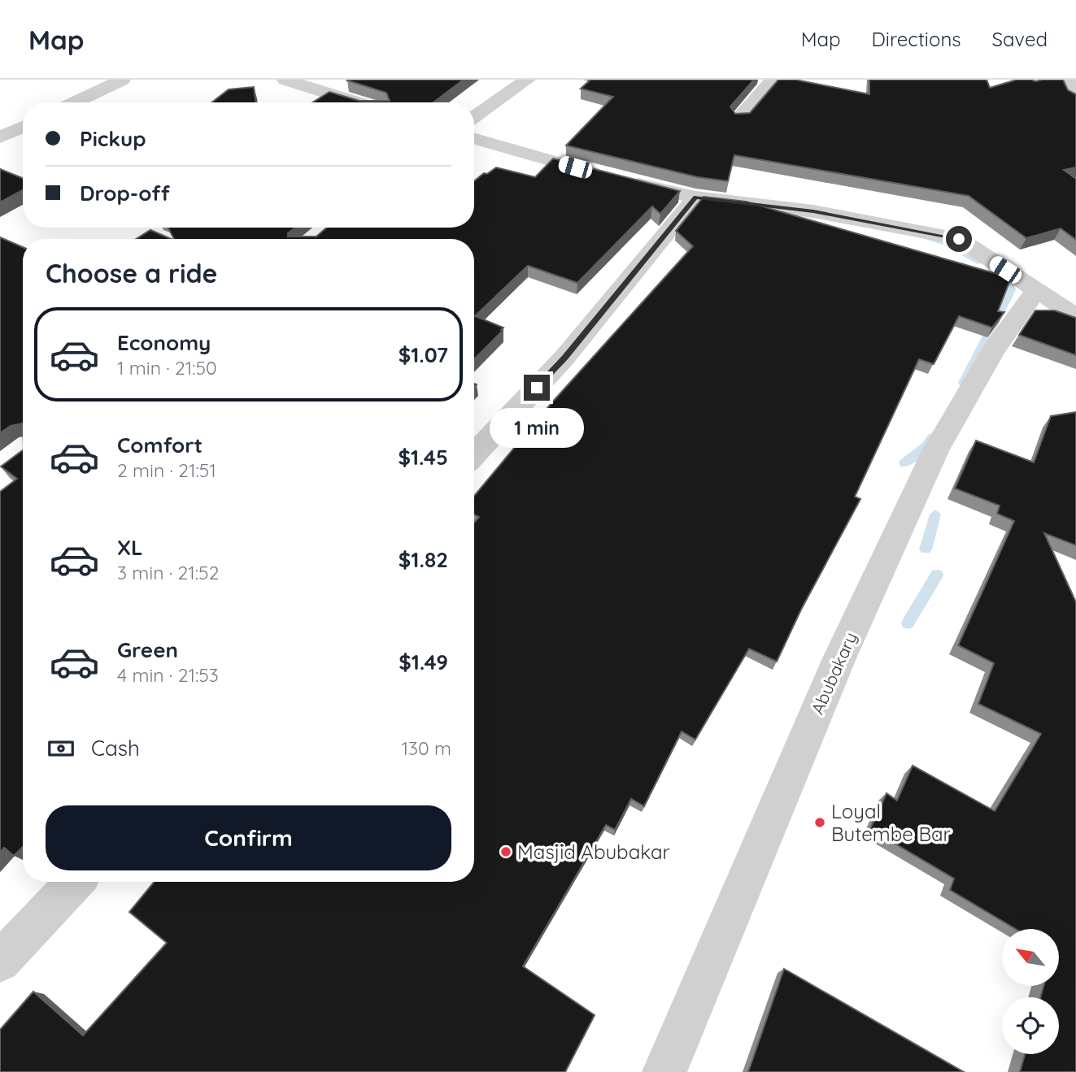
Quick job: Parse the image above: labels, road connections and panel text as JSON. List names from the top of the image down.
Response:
{
  "streets": {
    "street": ["Abubakary"]
  },
  "places": ["Loyal Butembe Bar", "Masjid Abubakar"],
  "north": "top left",
  "page": {
    "header": "Map",
    "nav": ["Map", "Directions", "Saved"],
    "banner": ["Pickup", "Drop-off"],
    "heading": "Choose a ride",
    "list": [
      {
        "name": "Economy",
        "note": "1 min · 21:50",
        "value": "$1.07"
      },
      {
        "name": "Comfort",
        "note": "2 min · 21:51",
        "value": "$1.45"
      },
      {
        "name": "XL",
        "note": "3 min · 21:52",
        "value": "$1.82"
      },
      {
        "name": "Green",
        "note": "4 min · 21:53",
        "value": "$1.49"
      }
    ],
    "bubble": "1 min",
    "pay": ["Cash", "130 m"],
    "buttons": "Confirm"
  }
}
